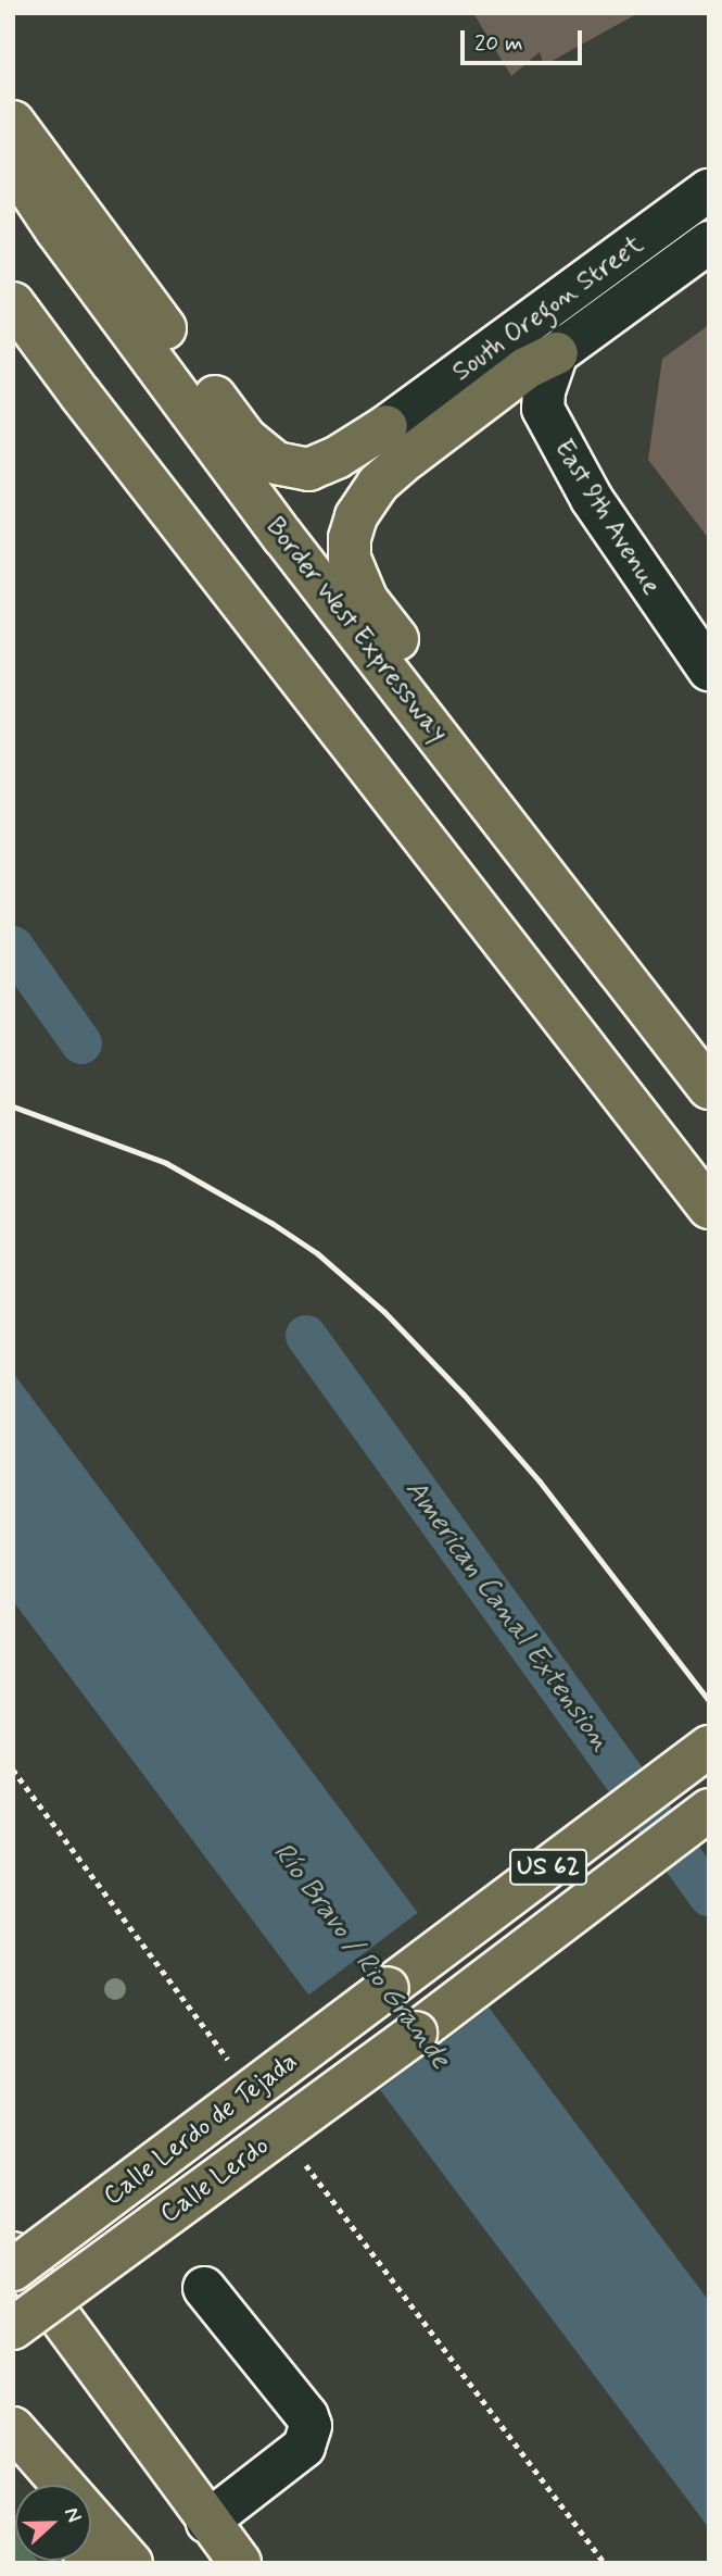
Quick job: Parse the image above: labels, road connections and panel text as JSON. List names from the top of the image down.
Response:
{
  "streets": {
    "main road": [
      "Border West Expressway",
      "US 62",
      "Calle Lerdo de Tejada",
      "Calle Lerdo"
    ],
    "street": ["South Oregon Street", "East 9th Avenue"]
  },
  "crossings": [
    ["South Oregon Street", "East 9th Avenue"]
  ],
  "water": ["American Canal Extension", "Río Bravo / Rio Grande"],
  "scale_bar": "20 m",
  "north": "right"
}
